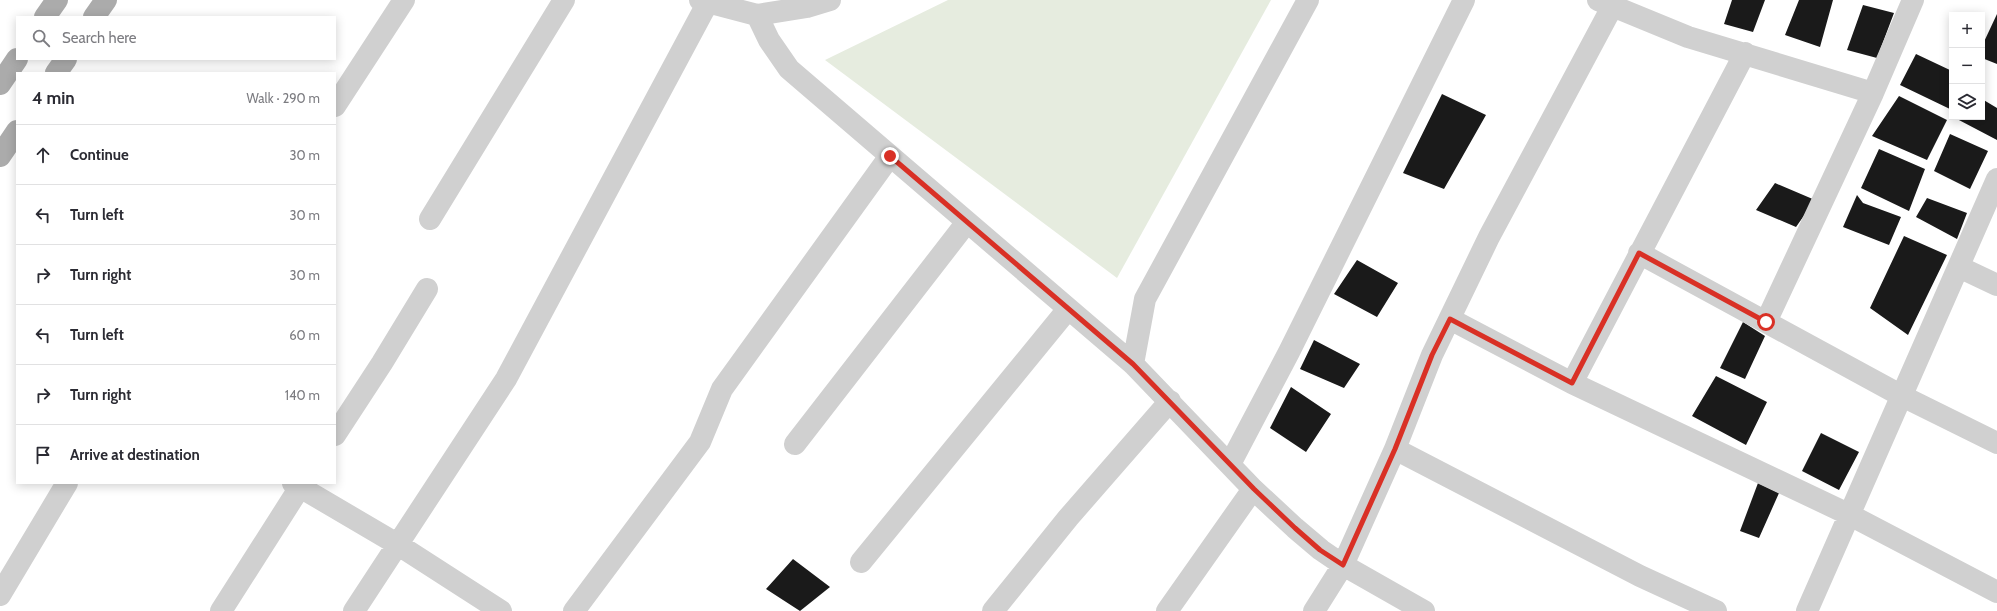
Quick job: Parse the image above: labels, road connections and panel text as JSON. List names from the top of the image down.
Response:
{
  "page": {
    "map_buttons": ["+", "−"],
    "search": "Search here",
    "heading": ["4 min", "Walk · 290 m"],
    "list": [
      ["Continue", "30 m"],
      ["Turn left", "30 m"],
      ["Turn right", "30 m"],
      ["Turn left", "60 m"],
      ["Turn right", "140 m"],
      "Arrive at destination"
    ]
  }
}
